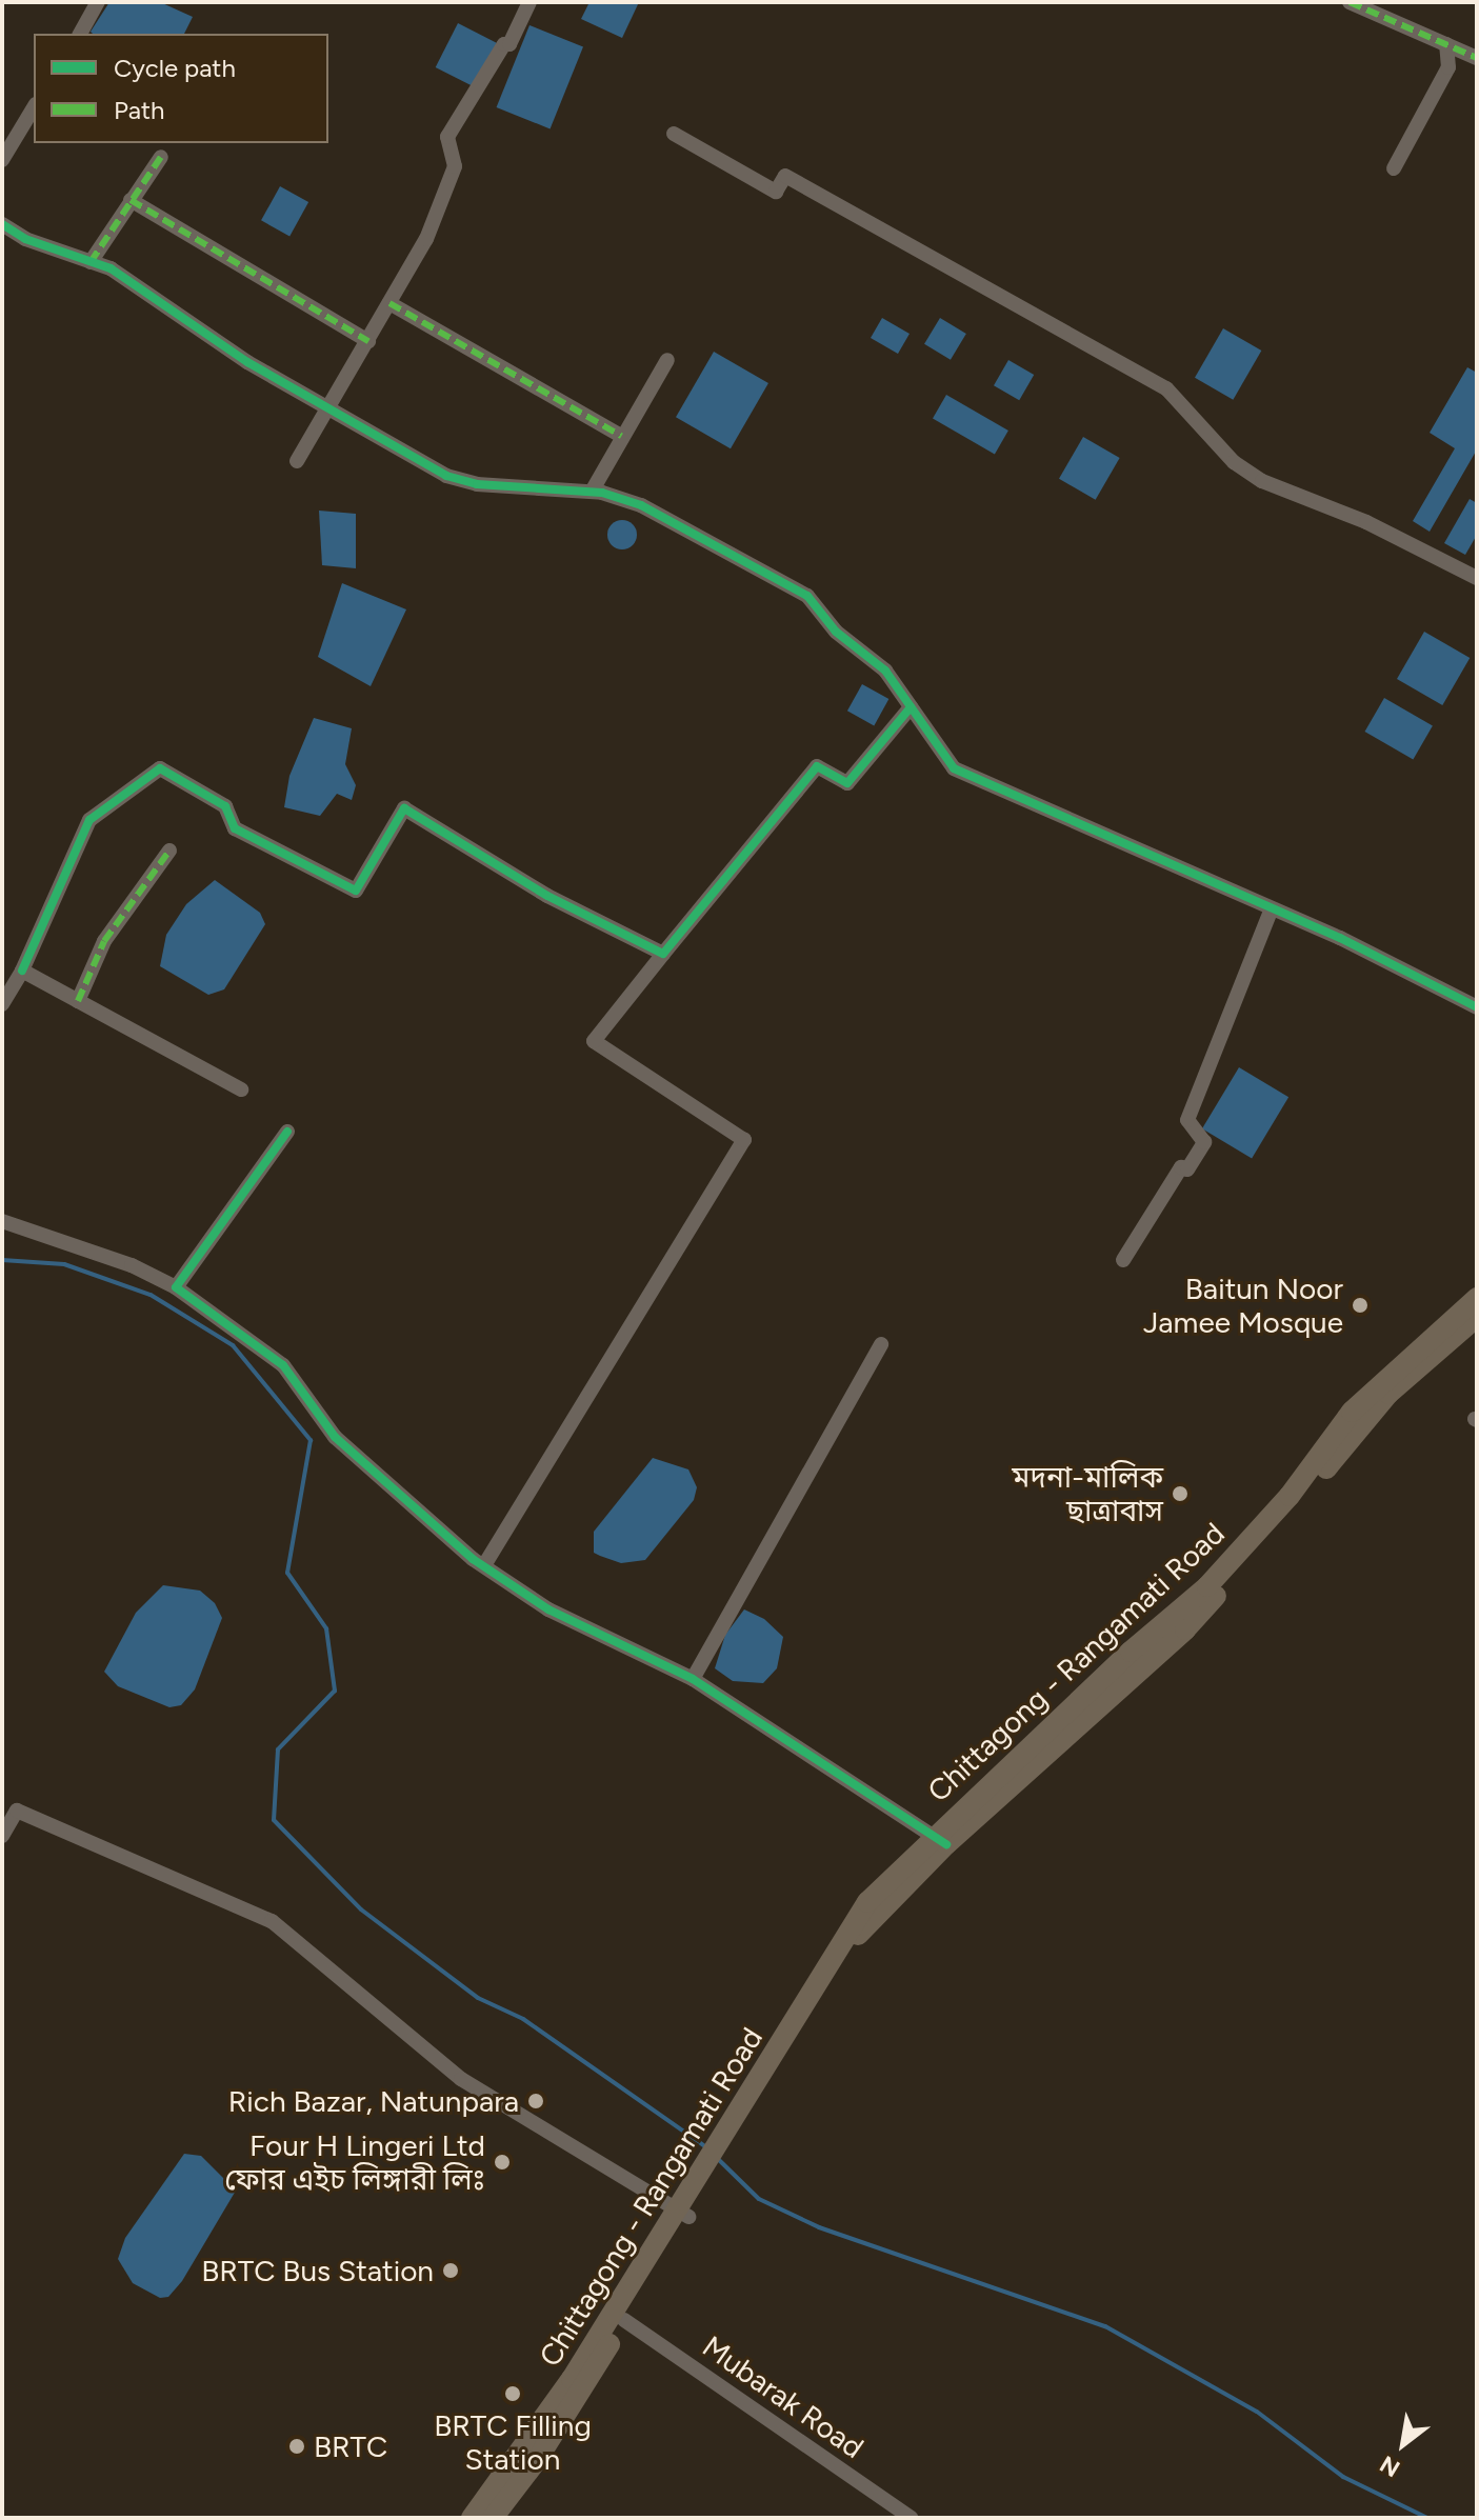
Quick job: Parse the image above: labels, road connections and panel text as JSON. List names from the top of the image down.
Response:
{
  "streets": {
    "highway": ["Chittagong - Rangamati Road"],
    "street": ["Mubarak Road"]
  },
  "crossings": [
    ["Chittagong - Rangamati Road", "Mubarak Road"]
  ],
  "places": [
    "Baitun Noor Jamee Mosque",
    "মদনা-মালিক ছাত্রাবাস",
    "Rich Bazar, Natunpara",
    "Four H Lingeri Ltd ফোর এইচ লিঙ্গারী লিঃ",
    "BRTC Bus Station",
    "BRTC Filling Station",
    "BRTC"
  ],
  "legend": ["Cycle path", "Path"],
  "north": "bottom left"
}
